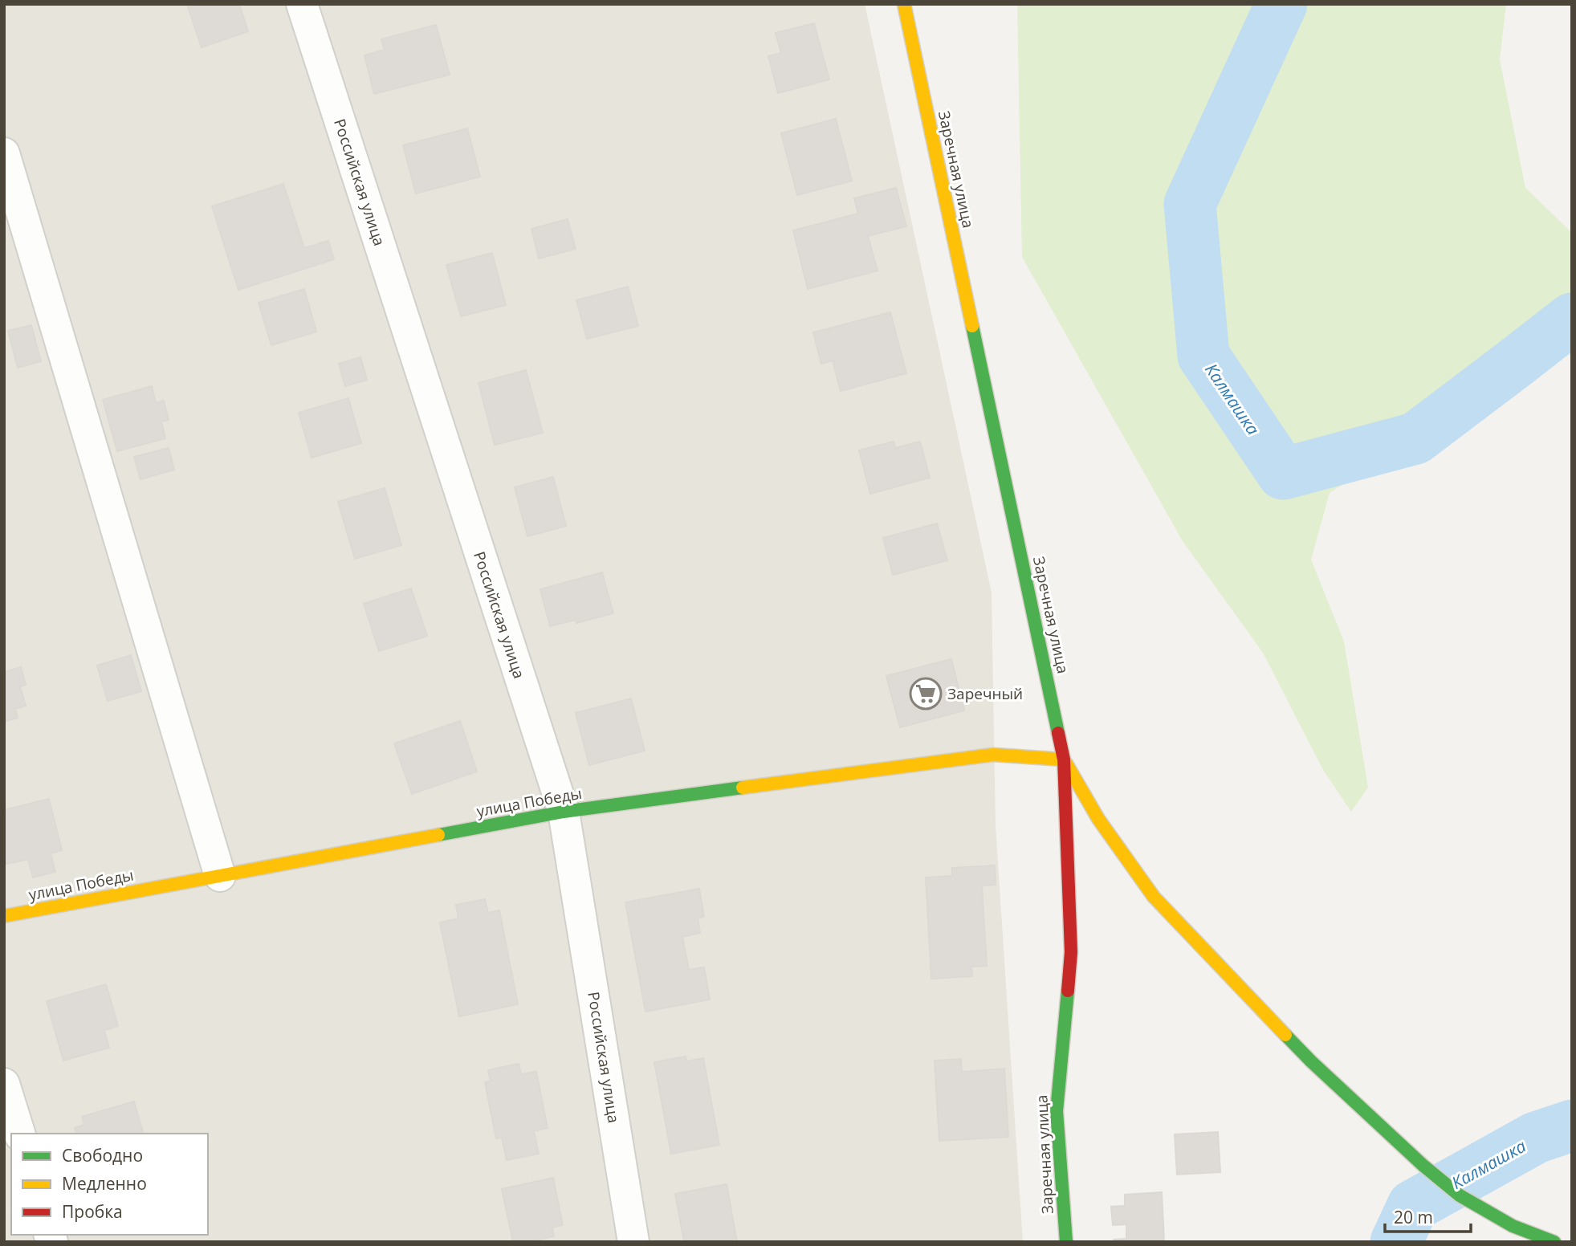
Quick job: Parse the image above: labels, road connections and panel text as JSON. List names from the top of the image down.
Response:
{
  "streets": {
    "street": ["Заречная улица", "Российская улица", "улица Победы"]
  },
  "crossings": [
    ["Заречная улица", "улица Победы"],
    ["Российская улица", "улица Победы"]
  ],
  "water": ["Калмашка"],
  "places": {
    "supermarket": ["Заречный"]
  },
  "legend": ["Свободно", "Медленно", "Пробка"],
  "scale_bar": "20 m"
}
